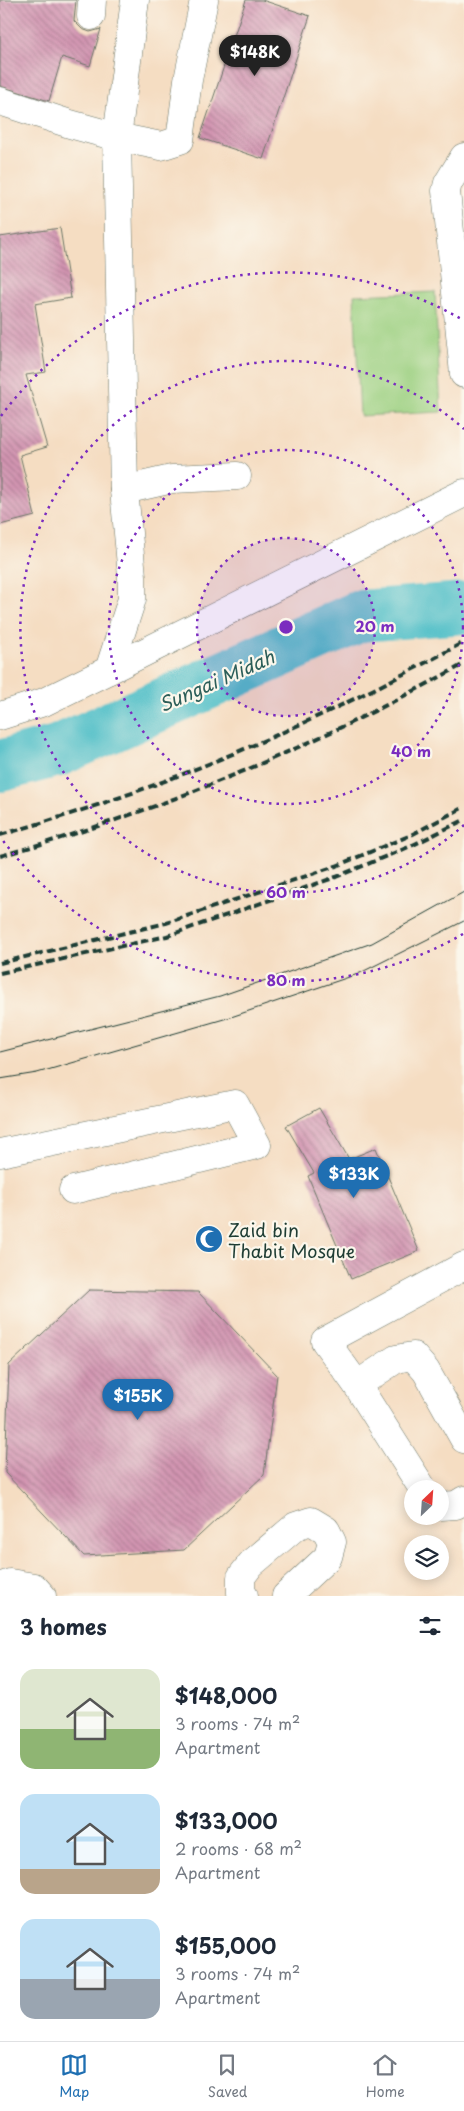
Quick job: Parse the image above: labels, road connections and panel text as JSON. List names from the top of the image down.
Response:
{
  "water": ["Sungai Midah"],
  "places": {
    "mosque": ["Zaid bin Thabit Mosque"]
  },
  "north": "top right",
  "page": {
    "price": ["$148K", "$133K", "$155K"],
    "heading": "3 homes",
    "list": [
      {
        "name": "$148,000",
        "note": "3 rooms · 74 m² · Apartment"
      },
      {
        "name": "$133,000",
        "note": "2 rooms · 68 m² · Apartment"
      },
      {
        "name": "$155,000",
        "note": "3 rooms · 74 m² · Apartment"
      }
    ],
    "tabs": ["Map", "Saved", "Home"]
  },
  "rings": [
    "20 m",
    "40 m",
    "60 m",
    "80 m"
  ]
}
